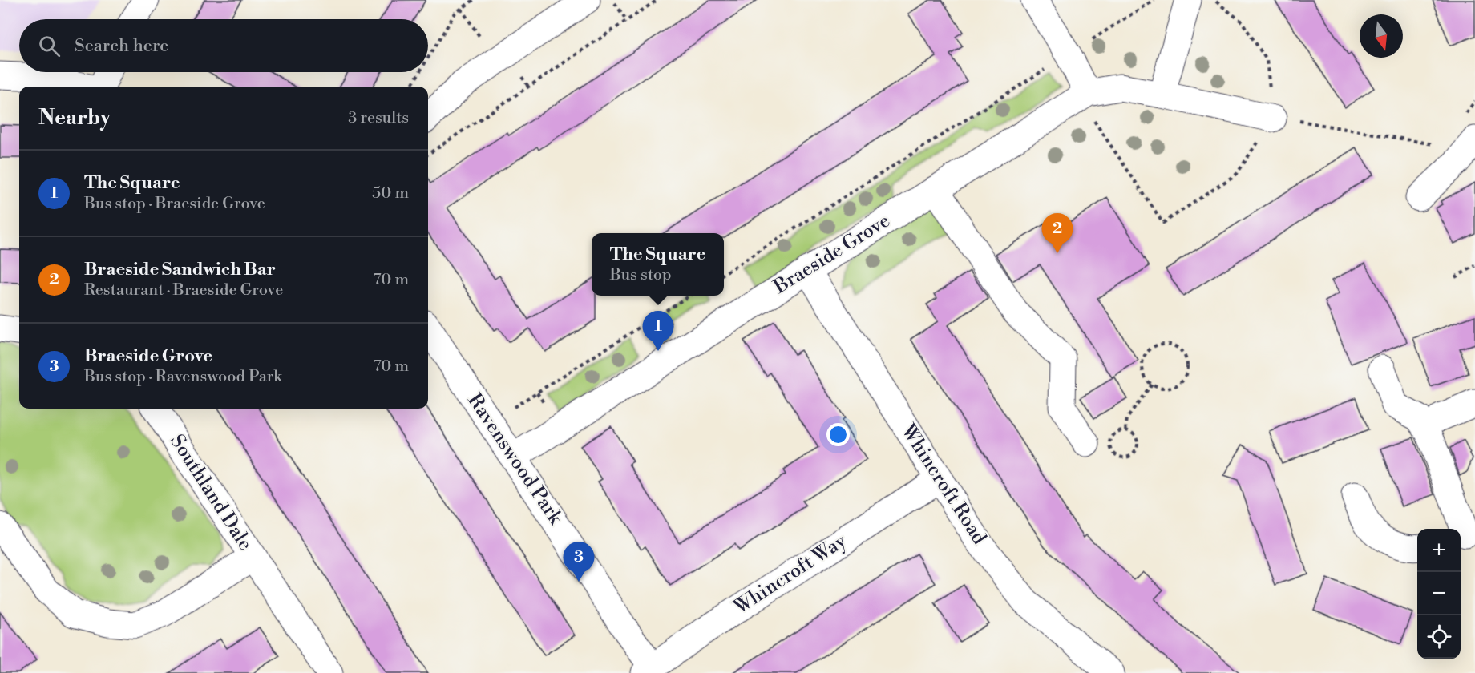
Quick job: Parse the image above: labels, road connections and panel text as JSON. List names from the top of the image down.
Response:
{
  "streets": {
    "street": [
      "Braeside Grove",
      "Ravenswood Park",
      "Whincroft Road",
      "Southland Dale",
      "Whincroft Way"
    ]
  },
  "crossings": [
    ["Braeside Grove", "Ravenswood Park"],
    ["Braeside Grove", "Whincroft Road"],
    ["Ravenswood Park", "Whincroft Way"],
    ["Whincroft Road", "Whincroft Way"]
  ],
  "north": "bottom",
  "page": {
    "search": "Search here",
    "heading": ["Nearby", "3 results"],
    "list": [
      {
        "mark": "1",
        "name": "The Square",
        "note": "Bus stop · Braeside Grove",
        "value": "50 m"
      },
      {
        "mark": "2",
        "name": "Braeside Sandwich Bar",
        "note": "Restaurant · Braeside Grove",
        "value": "70 m"
      },
      {
        "mark": "3",
        "name": "Braeside Grove",
        "note": "Bus stop · Ravenswood Park",
        "value": "70 m"
      }
    ],
    "pins": ["2", "1", "3"],
    "popup": ["The Square", "Bus stop"],
    "map_buttons": ["+", "−"]
  }
}
